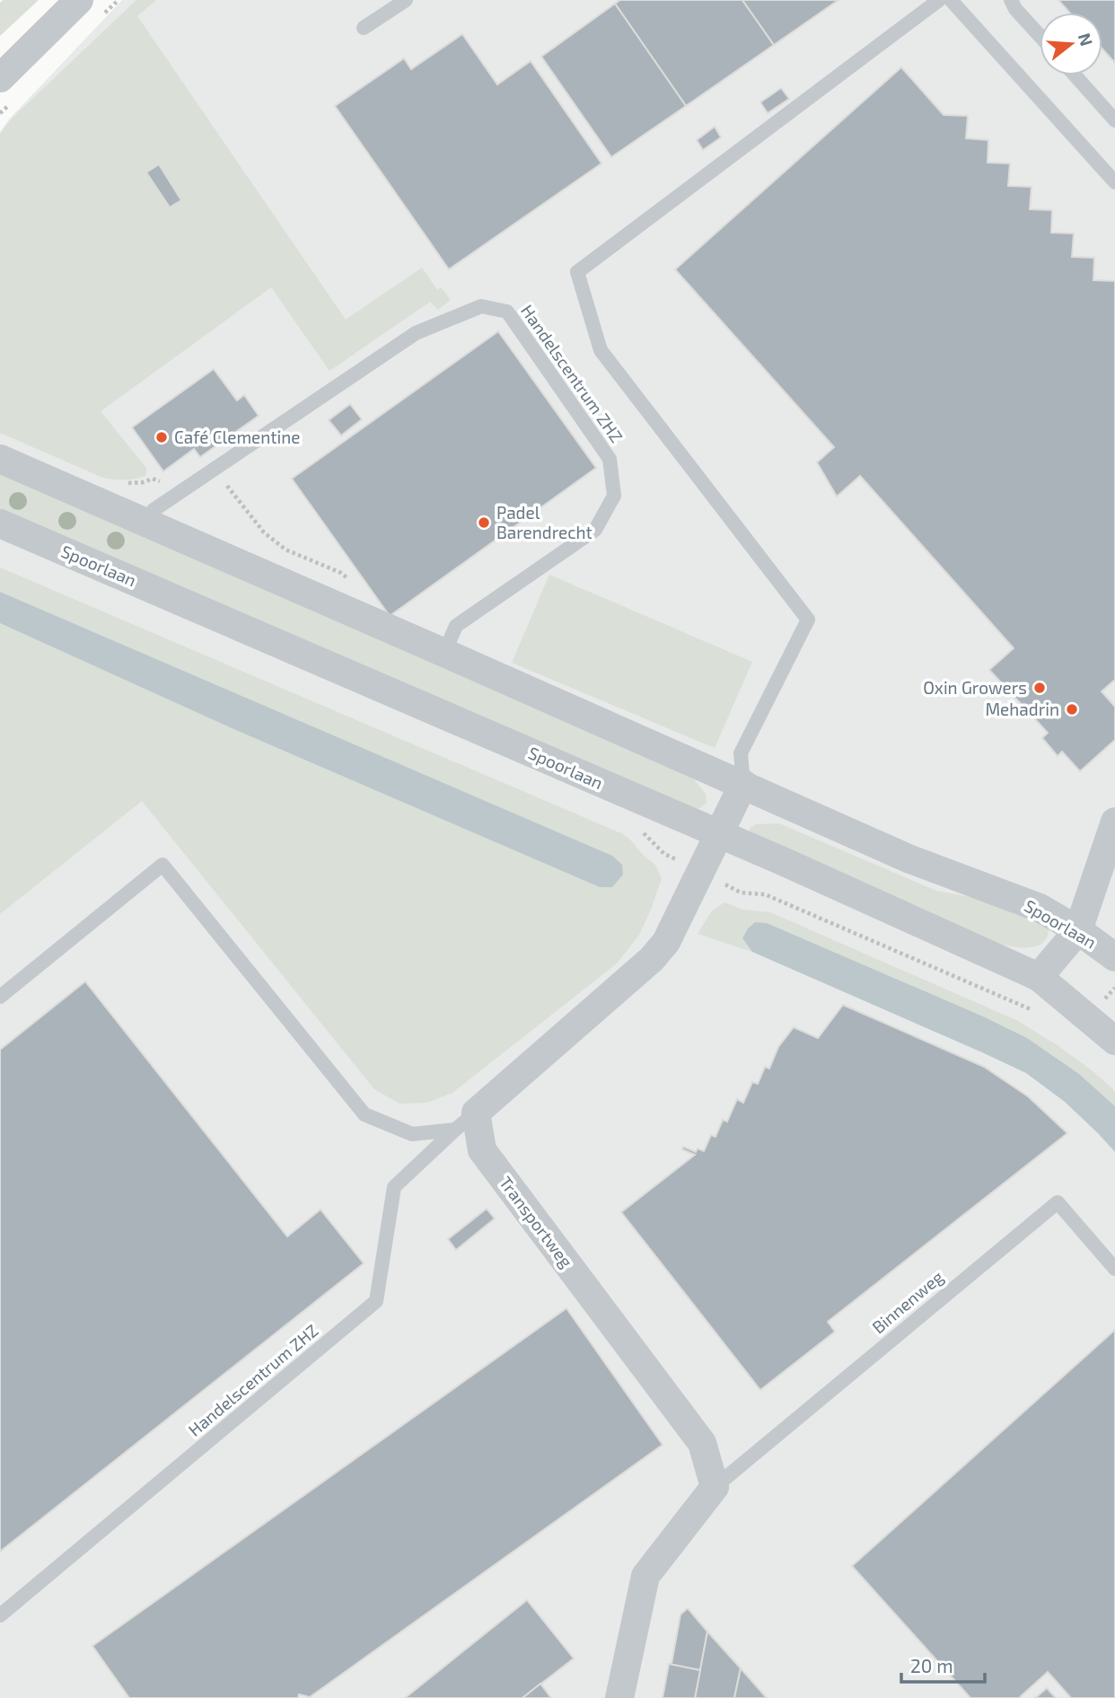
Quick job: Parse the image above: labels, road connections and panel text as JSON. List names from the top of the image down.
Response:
{
  "streets": {
    "street": ["Spoorlaan", "Transportweg"],
    "lane": ["Handelscentrum ZHZ", "Binnenweg"]
  },
  "crossings": [
    ["Handelscentrum ZHZ", "Spoorlaan"],
    ["Handelscentrum ZHZ", "Transportweg"],
    ["Transportweg", "Binnenweg"]
  ],
  "places": [
    "Café Clementine",
    "Padel Barendrecht",
    "Oxin Growers",
    "Mehadrin"
  ],
  "scale_bar": "20 m",
  "north": "right"
}
